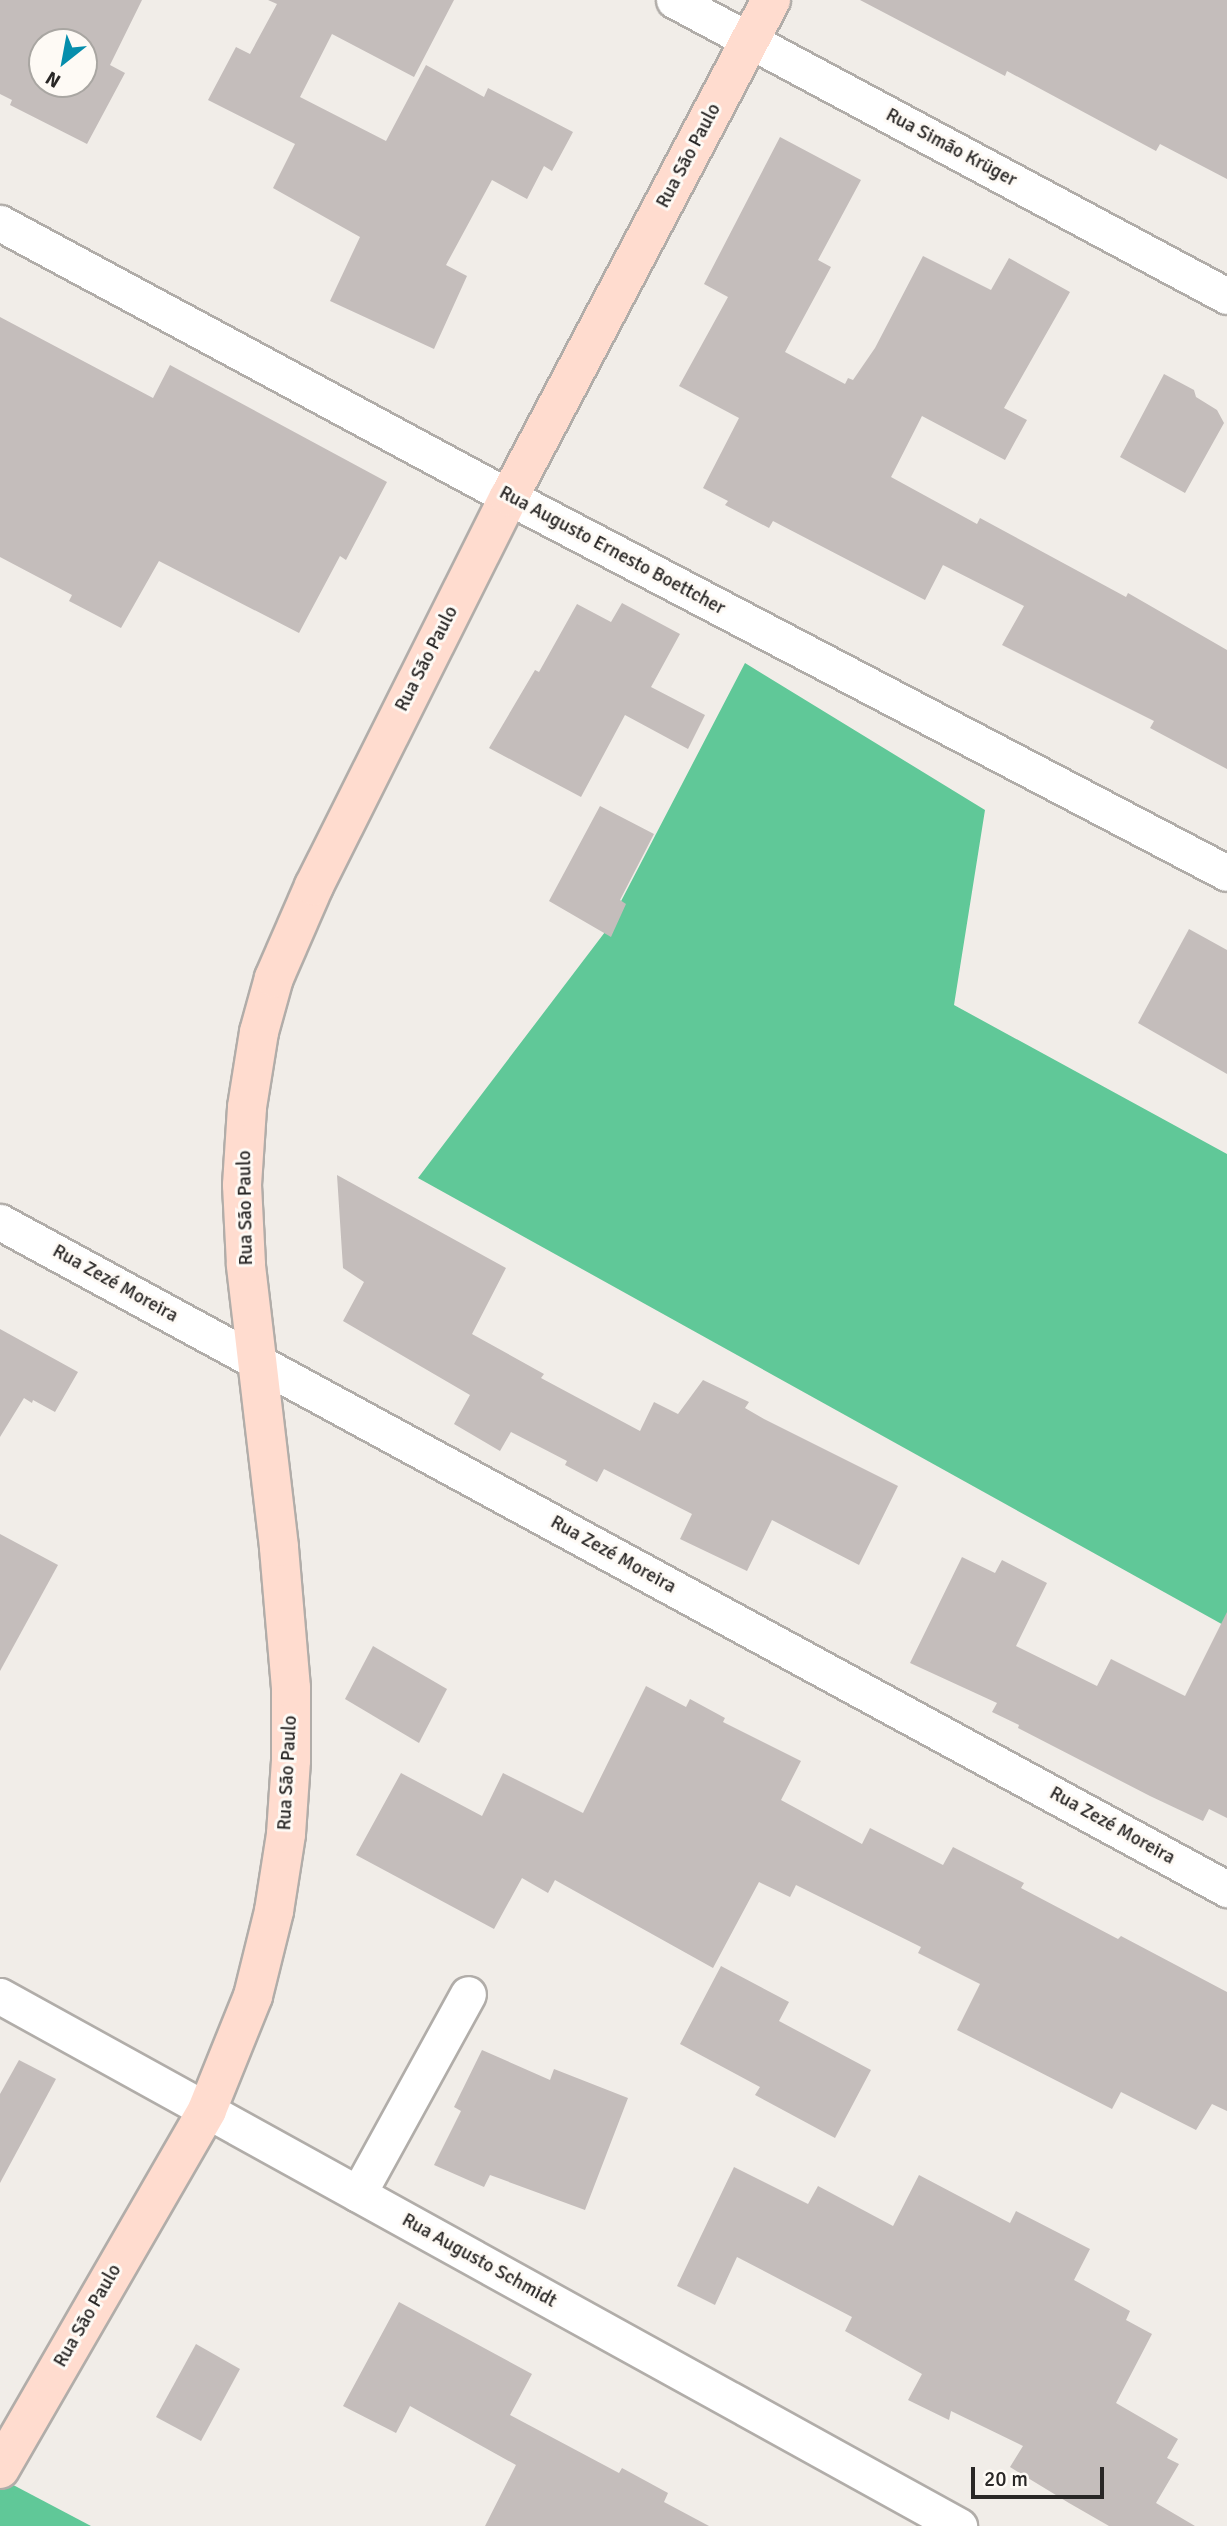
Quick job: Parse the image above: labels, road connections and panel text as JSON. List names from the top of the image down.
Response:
{
  "streets": {
    "main road": ["Rua São Paulo"],
    "street": [
      "Rua Simão Krüger",
      "Rua Augusto Ernesto Boettcher",
      "Rua Zezé Moreira",
      "Rua Augusto Schmidt"
    ]
  },
  "crossings": [
    ["Rua Simão Krüger", "Rua São Paulo"],
    ["Rua São Paulo", "Rua Augusto Ernesto Boettcher"],
    ["Rua São Paulo", "Rua Zezé Moreira"],
    ["Rua São Paulo", "Rua Augusto Schmidt"]
  ],
  "scale_bar": "20 m",
  "north": "bottom left"
}
